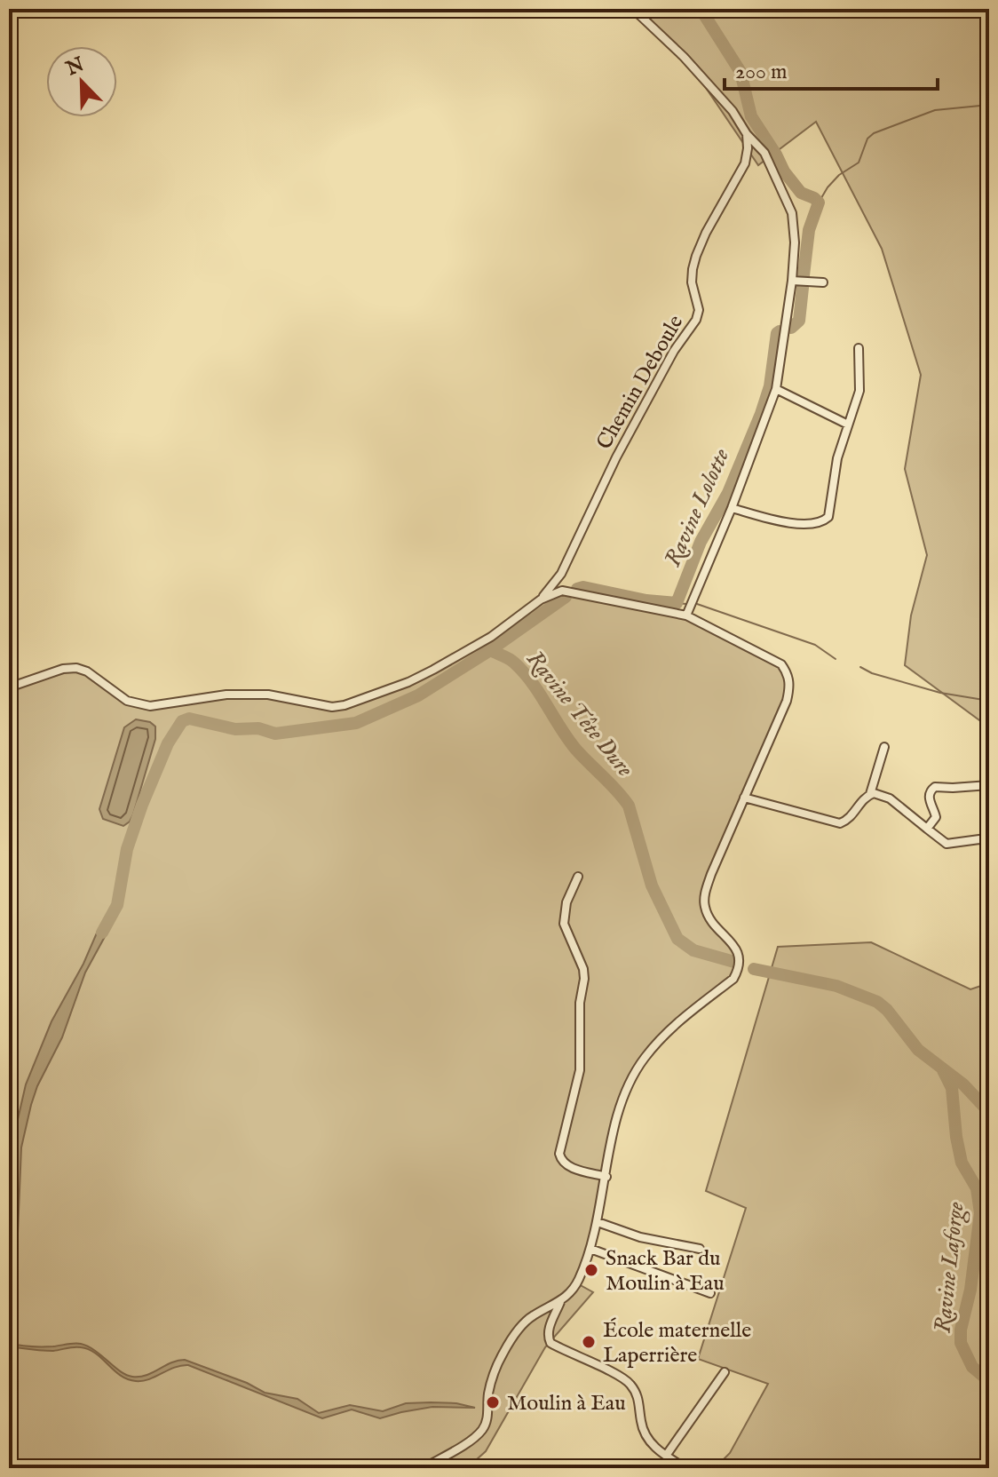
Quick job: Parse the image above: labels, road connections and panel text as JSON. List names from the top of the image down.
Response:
{
  "streets": {
    "street": ["Chemin Deboule"]
  },
  "water": ["Ravine Lolotte", "Ravine Tête Dure", "Ravine Laforge"],
  "places": ["Snack Bar du Moulin à Eau", "École maternelle Laperrière", "Moulin à Eau"],
  "scale_bar": "200 m",
  "north": "top left"
}
